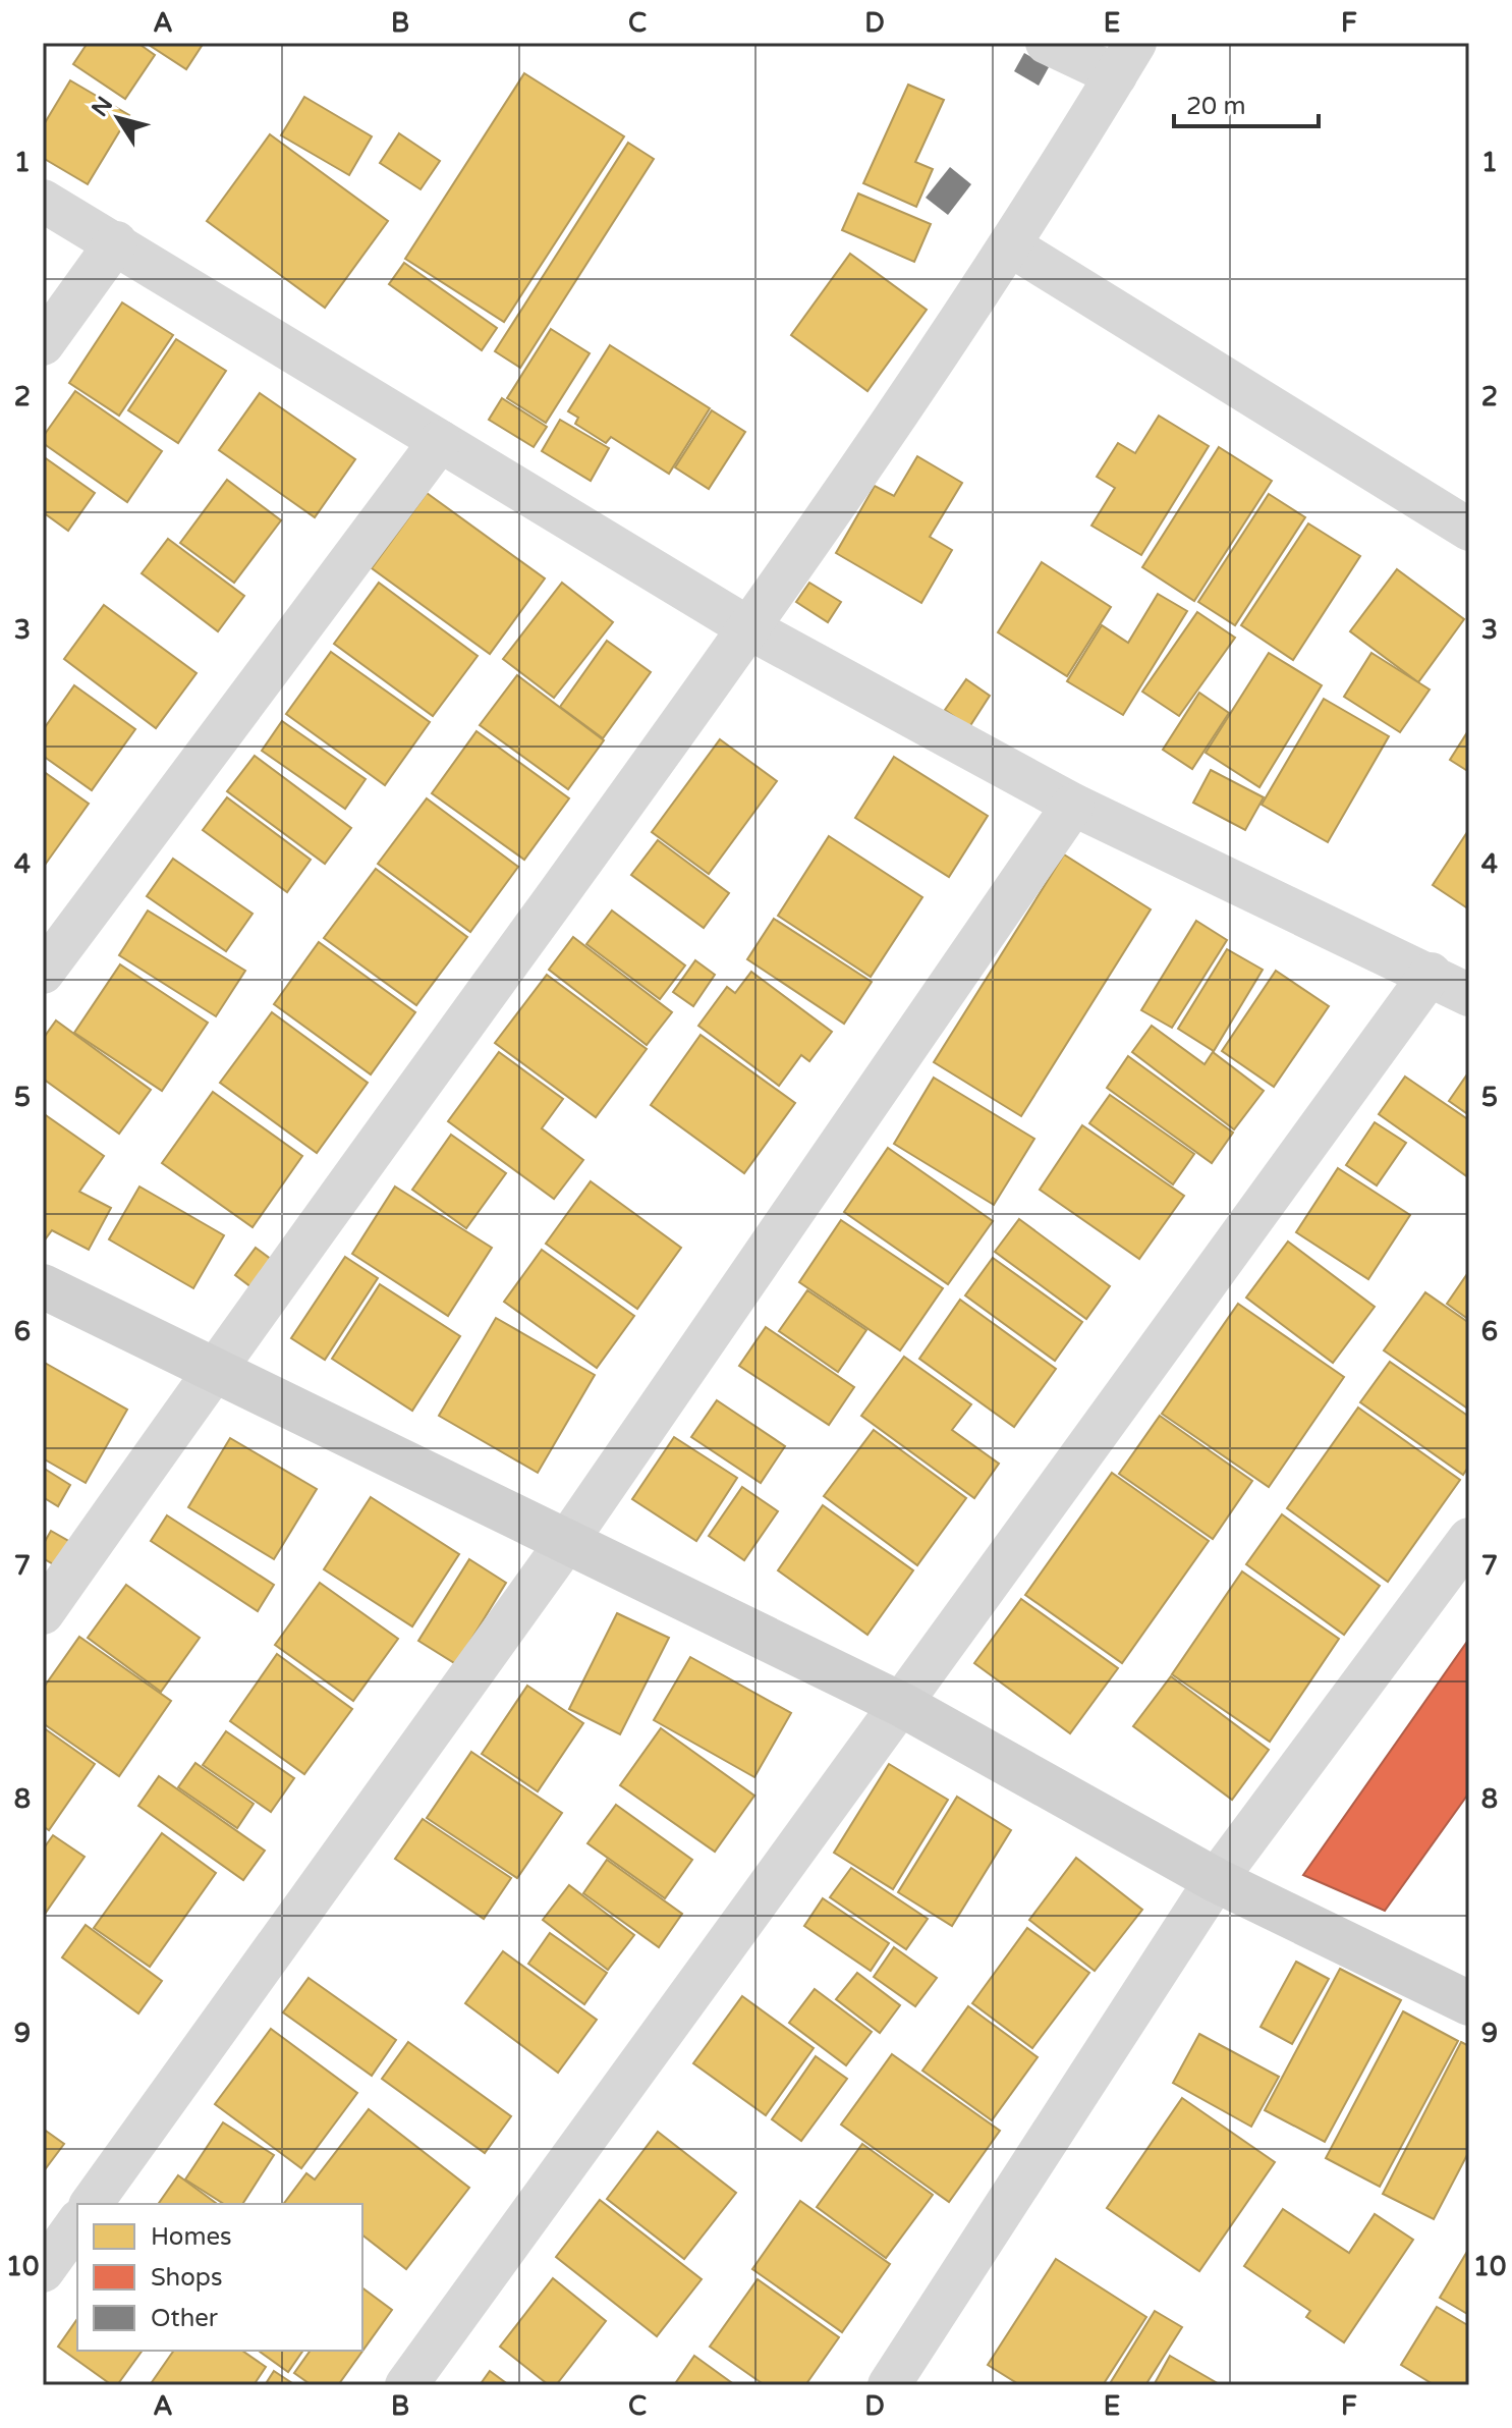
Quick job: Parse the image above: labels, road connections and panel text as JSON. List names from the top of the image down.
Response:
{
  "legend": ["Homes", "Shops", "Other"],
  "scale_bar": "20 m",
  "north": "top left",
  "grid": {
    "columns": [
      "A",
      "B",
      "C",
      "D",
      "E",
      "F"
    ],
    "rows": [
      "1",
      "2",
      "3",
      "4",
      "5",
      "6",
      "7",
      "8",
      "9",
      "10"
    ]
  }
}
